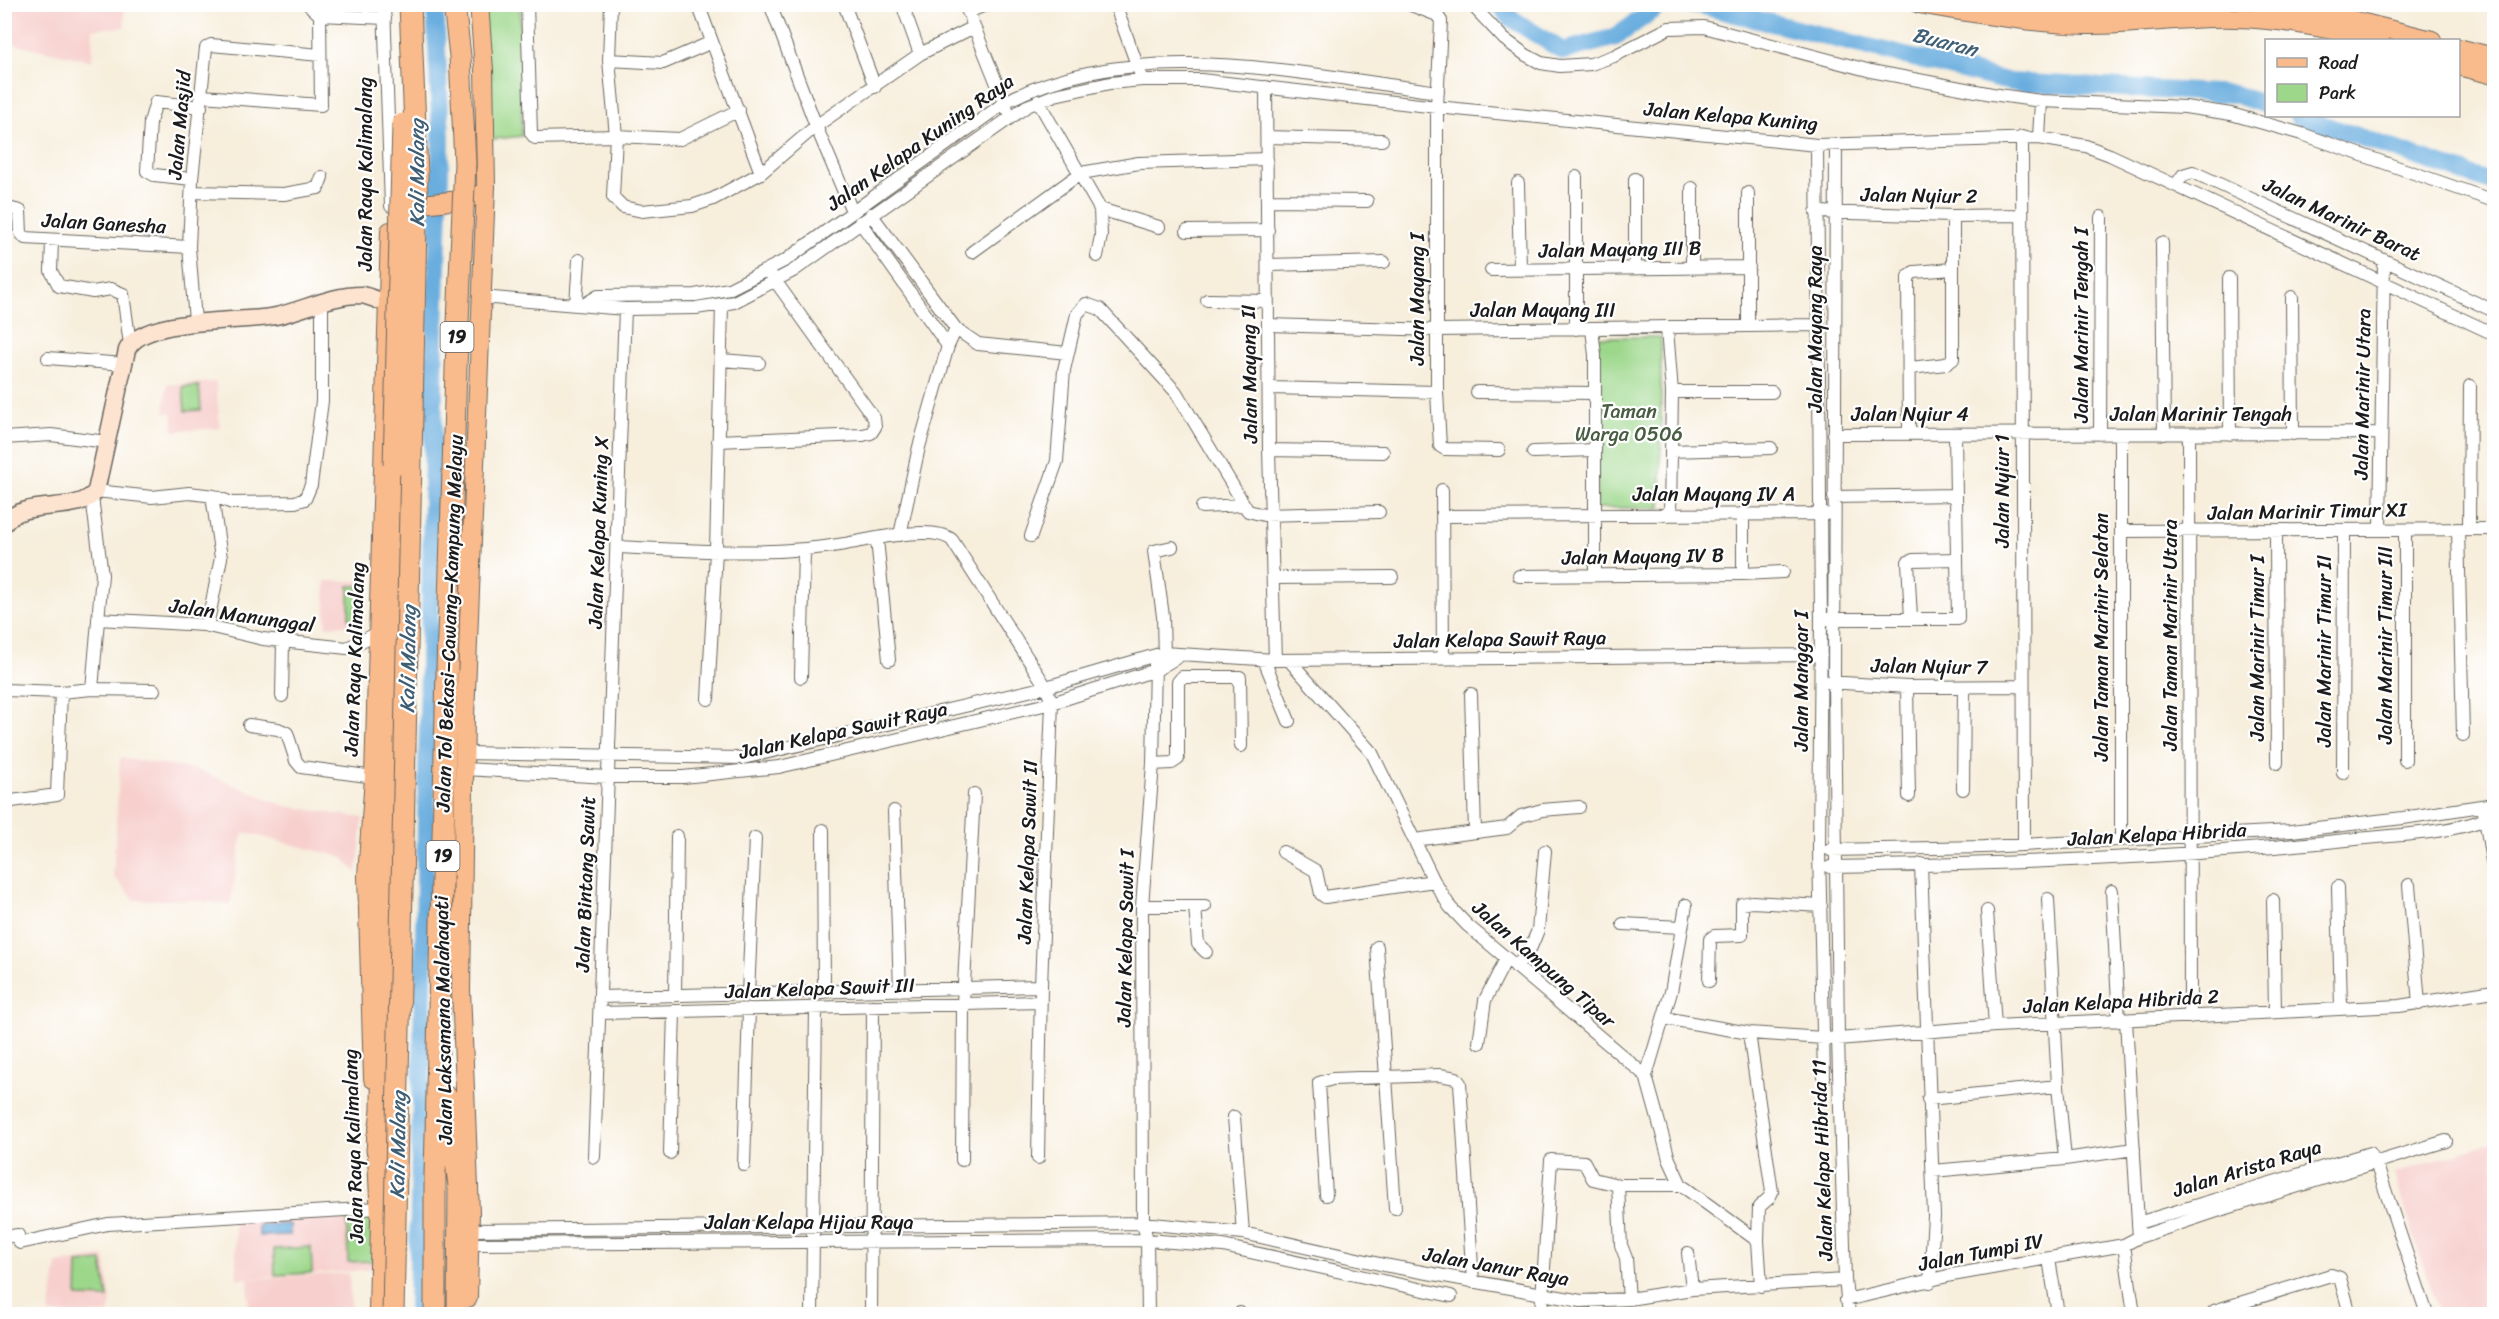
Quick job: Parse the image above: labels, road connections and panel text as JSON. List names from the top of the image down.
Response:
{
  "streets": {
    "highway": ["19", "Jalan Tol Bekasi–Cawang–Kampung Melayu"],
    "main road": ["Jalan Raya Kalimalang", "Jalan Laksamana Malahayati"],
    "street": [
      "Jalan Kelapa Kuning",
      "Jalan Masjid",
      "Jalan Kelapa Kuning Raya",
      "Jalan Nyiur 2",
      "Jalan Marinir Barat",
      "Jalan Ganesha",
      "Jalan Mayang III B",
      "Jalan Mayang I",
      "Jalan Mayang III",
      "Jalan Marinir Tengah I",
      "Jalan Mayang Raya",
      "Jalan Mayang II",
      "Jalan Marinir Utara",
      "Jalan Nyiur 4",
      "Jalan Marinir Tengah",
      "Jalan Nyiur 1",
      "Jalan Mayang IV A",
      "Jalan Marinir Timur XI",
      "Jalan Kelapa Kuning X",
      "Jalan Mayang IV B",
      "Jalan Manunggal",
      "Jalan Taman Marinir Utara",
      "Jalan Taman Marinir Selatan",
      "Jalan Kelapa Sawit Raya",
      "Jalan Marinir Timur III",
      "Jalan Marinir Timur I",
      "Jalan Marinir Timur II",
      "Jalan Nyiur 7",
      "Jalan Manggar I",
      "Jalan Kelapa Hibrida",
      "Jalan Kelapa Sawit II",
      "Jalan Bintang Sawit",
      "Jalan Kelapa Sawit I",
      "Jalan Kampung Tipar",
      "Jalan Kelapa Sawit III",
      "Jalan Kelapa Hibrida 2",
      "Jalan Kelapa Hibrida 11",
      "Jalan Arista Raya",
      "Jalan Kelapa Hijau Raya",
      "Jalan Tumpi IV",
      "Jalan Janur Raya"
    ]
  },
  "crossings": [
    ["Jalan Kelapa Kuning", "Jalan Kelapa Kuning Raya"],
    ["Jalan Kelapa Kuning", "Jalan Marinir Barat"],
    ["Jalan Kelapa Kuning", "Jalan Mayang I"],
    ["Jalan Kelapa Kuning", "Jalan Mayang Raya"],
    ["Jalan Kelapa Kuning", "Jalan Nyiur 1"],
    ["Jalan Masjid", "Jalan Ganesha"],
    ["Jalan Kelapa Kuning Raya", "Jalan Mayang I"],
    ["Jalan Kelapa Kuning Raya", "Jalan Mayang II"],
    ["Jalan Kelapa Kuning Raya", "Jalan Kelapa Kuning X"],
    ["Jalan Kelapa Kuning Raya", "Jalan Laksamana Malahayati"],
    ["Jalan Raya Kalimalang", "Jalan Manunggal"],
    ["Jalan Nyiur 2", "Jalan Mayang Raya"],
    ["Jalan Nyiur 2", "Jalan Nyiur 1"],
    ["Jalan Marinir Barat", "Jalan Marinir Utara"],
    ["Jalan Marinir Barat", "Jalan Nyiur 1"],
    ["Jalan Mayang I", "Jalan Mayang III"],
    ["Jalan Mayang III", "Jalan Mayang Raya"],
    ["Jalan Mayang III", "Jalan Mayang II"],
    ["Jalan Marinir Tengah I", "Jalan Marinir Tengah"],
    ["Jalan Mayang Raya", "Jalan Nyiur 4"],
    ["Jalan Mayang Raya", "Jalan Mayang IV A"],
    ["Jalan Mayang Raya", "Jalan Manggar I"],
    ["Jalan Mayang II", "Jalan Kelapa Sawit Raya"],
    ["Jalan Marinir Utara", "Jalan Marinir Tengah"],
    ["Jalan Marinir Utara", "Jalan Marinir Timur XI"],
    ["Jalan Nyiur 4", "Jalan Marinir Tengah"],
    ["Jalan Nyiur 4", "Jalan Nyiur 1"],
    ["Jalan Marinir Tengah", "Jalan Nyiur 1"],
    ["Jalan Marinir Tengah", "Jalan Taman Marinir Utara"],
    ["Jalan Marinir Tengah", "Jalan Taman Marinir Selatan"],
    ["Jalan Nyiur 1", "Jalan Nyiur 7"],
    ["Jalan Nyiur 1", "Jalan Kelapa Hibrida"],
    ["Jalan Mayang IV A", "Jalan Mayang IV B"],
    ["Jalan Mayang IV A", "Jalan Manggar I"],
    ["Jalan Marinir Timur XI", "Jalan Taman Marinir Utara"],
    ["Jalan Marinir Timur XI", "Jalan Taman Marinir Selatan"],
    ["Jalan Marinir Timur XI", "Jalan Marinir Timur III"],
    ["Jalan Marinir Timur XI", "Jalan Marinir Timur I"],
    ["Jalan Marinir Timur XI", "Jalan Marinir Timur II"],
    ["Jalan Kelapa Kuning X", "Jalan Kelapa Sawit Raya"],
    ["Jalan Kelapa Kuning X", "Jalan Bintang Sawit"],
    ["Jalan Taman Marinir Utara", "Jalan Kelapa Hibrida"],
    ["Jalan Taman Marinir Utara", "Jalan Kelapa Hibrida 2"],
    ["Jalan Taman Marinir Selatan", "Jalan Kelapa Hibrida"],
    ["Jalan Kelapa Sawit Raya", "Jalan Manggar I"],
    ["Jalan Kelapa Sawit Raya", "Jalan Kelapa Sawit II"],
    ["Jalan Kelapa Sawit Raya", "Jalan Bintang Sawit"],
    ["Jalan Kelapa Sawit Raya", "Jalan Kelapa Sawit I"],
    ["Jalan Kelapa Sawit Raya", "Jalan Kampung Tipar"],
    ["Jalan Kelapa Sawit Raya", "Jalan Laksamana Malahayati"],
    ["Jalan Nyiur 7", "Jalan Manggar I"],
    ["Jalan Manggar I", "Jalan Kelapa Hibrida"],
    ["Jalan Manggar I", "Jalan Kelapa Hibrida 2"],
    ["Jalan Manggar I", "Jalan Kelapa Hibrida 11"],
    ["Jalan Kelapa Hibrida", "Jalan Kelapa Hibrida 11"],
    ["Jalan Kelapa Sawit II", "Jalan Kelapa Sawit III"],
    ["Jalan Bintang Sawit", "Jalan Kelapa Sawit III"],
    ["Jalan Kelapa Sawit I", "Jalan Kelapa Hijau Raya"],
    ["Jalan Kelapa Sawit I", "Jalan Janur Raya"],
    ["Jalan Kelapa Hibrida 2", "Jalan Kelapa Hibrida 11"],
    ["Jalan Laksamana Malahayati", "Jalan Kelapa Hijau Raya"],
    ["Jalan Kelapa Hibrida 11", "Jalan Tumpi IV"],
    ["Jalan Kelapa Hibrida 11", "Jalan Janur Raya"],
    ["Jalan Arista Raya", "Jalan Tumpi IV"],
    ["Jalan Kelapa Hijau Raya", "Jalan Janur Raya"]
  ],
  "water": ["Buaran", "Kali Malang"],
  "parks": ["Taman Warga 0506"],
  "legend": ["Road", "Park"]
}
